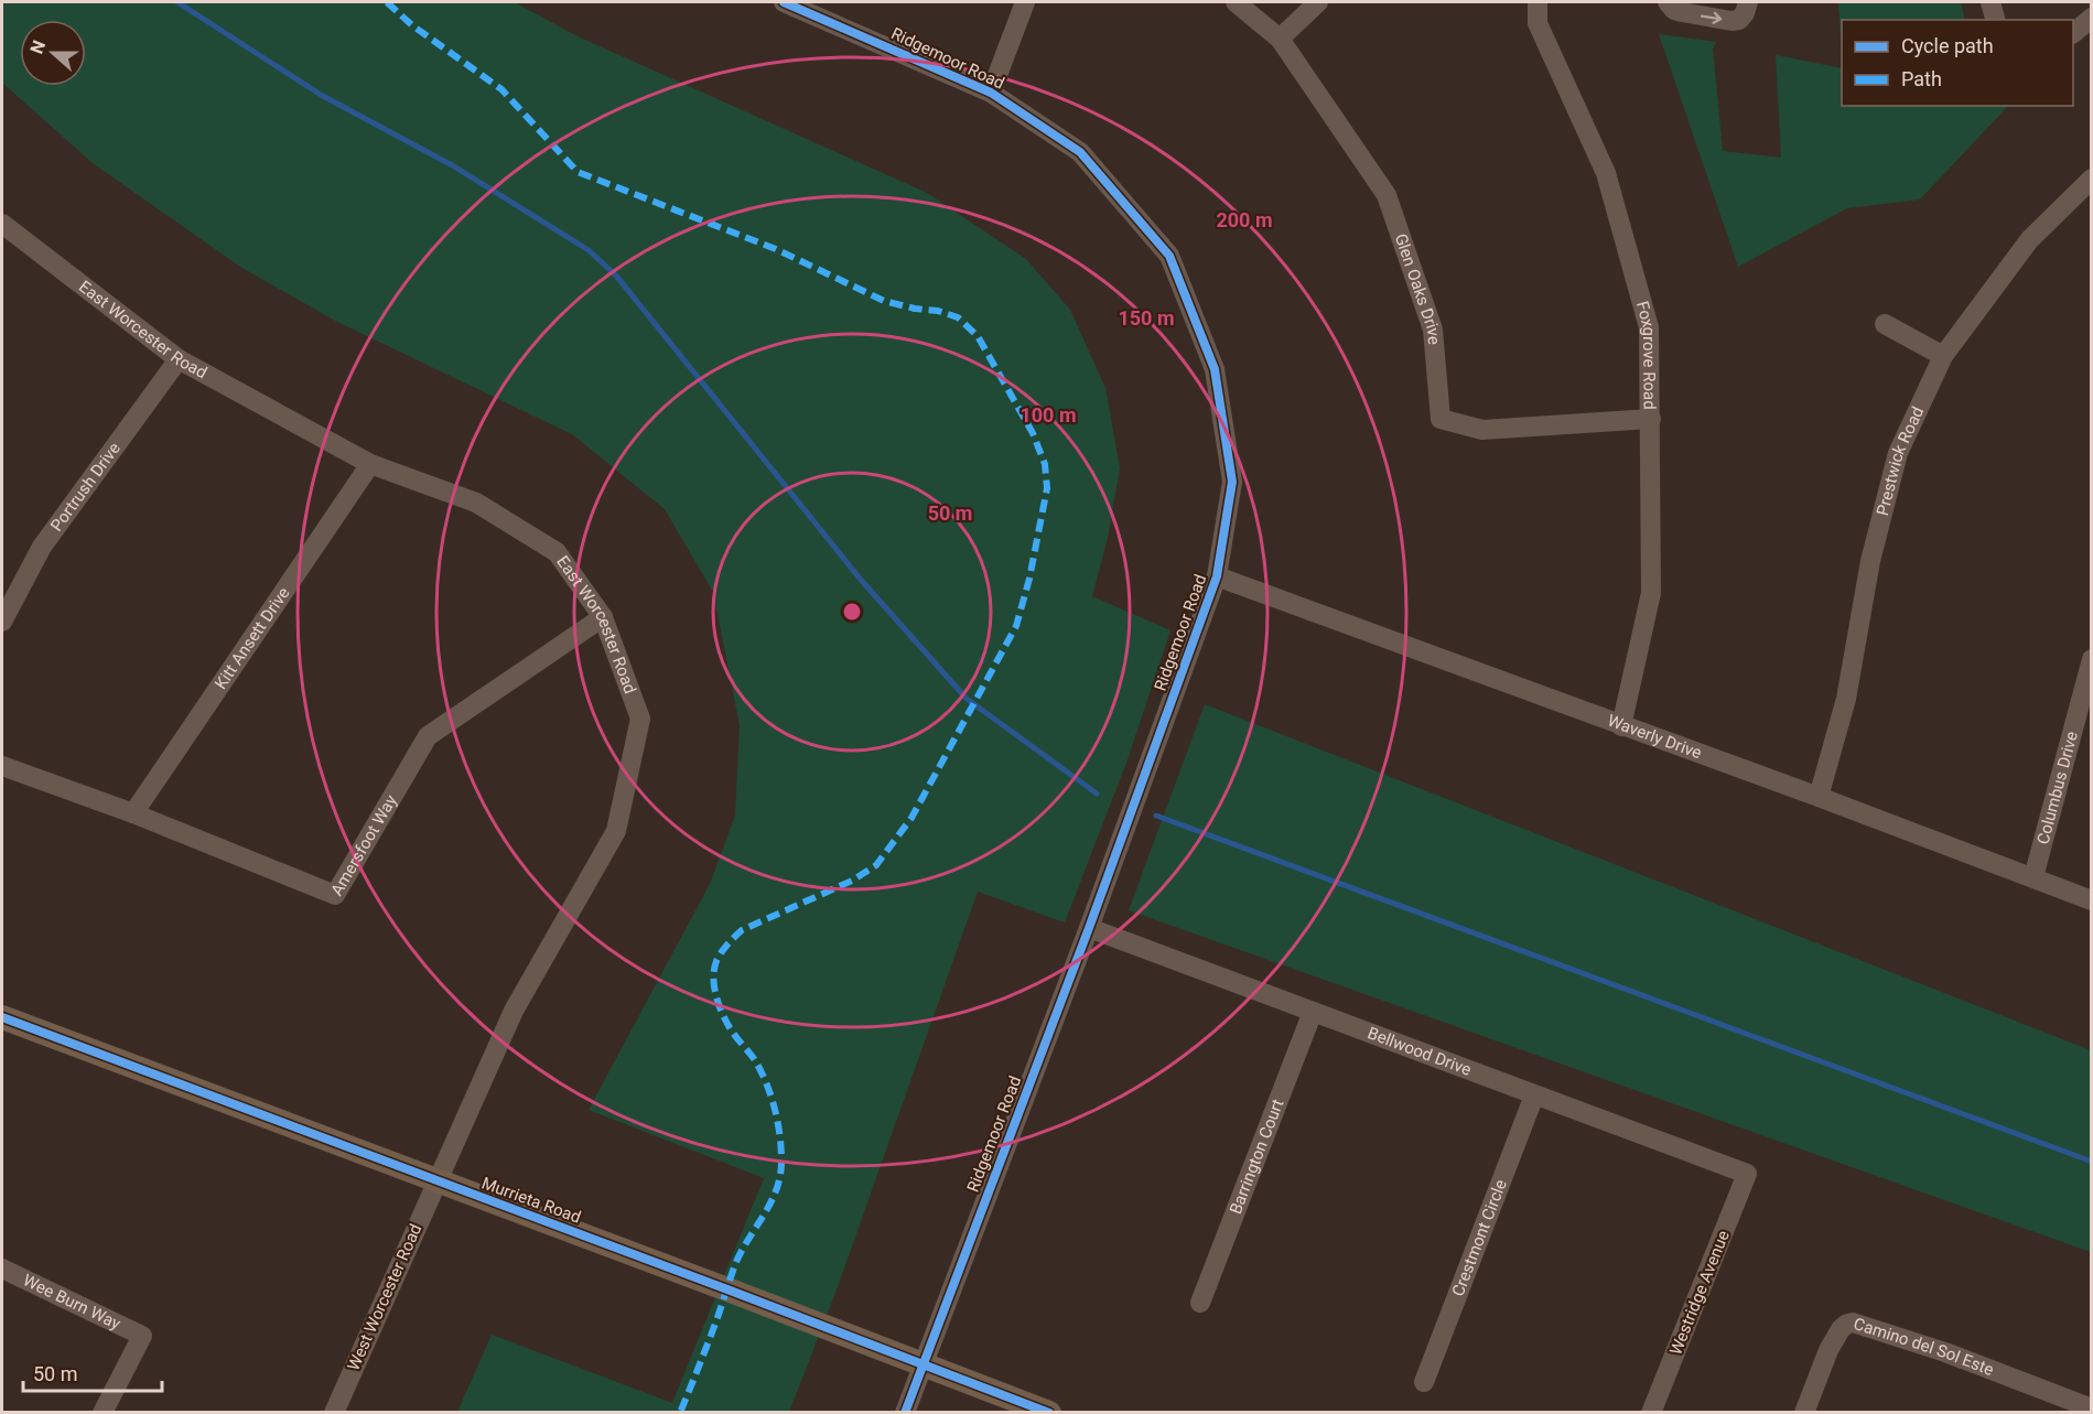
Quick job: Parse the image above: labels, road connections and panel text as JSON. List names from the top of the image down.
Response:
{
  "streets": {
    "main road": ["Murrieta Road"],
    "street": [
      "Ridgemoor Road",
      "Glen Oaks Drive",
      "East Worcester Road",
      "Foxgrove Road",
      "Prestwick Road",
      "Portrush Drive",
      "Kitt Ansett Drive",
      "Waverly Drive",
      "Columbus Drive",
      "Amersfoot Way",
      "Bellwood Drive",
      "Barrington Court",
      "Crestmont Circle",
      "Westridge Avenue",
      "West Worcester Road",
      "Wee Burn Way",
      "Camino del Sol Este"
    ]
  },
  "crossings": [
    ["Ridgemoor Road", "Waverly Drive"],
    ["Ridgemoor Road", "Bellwood Drive"],
    ["Ridgemoor Road", "Murrieta Road"],
    ["Glen Oaks Drive", "Foxgrove Road"],
    ["East Worcester Road", "Portrush Drive"],
    ["East Worcester Road", "Kitt Ansett Drive"],
    ["East Worcester Road", "Amersfoot Way"],
    ["East Worcester Road", "Murrieta Road"],
    ["East Worcester Road", "West Worcester Road"],
    ["Foxgrove Road", "Waverly Drive"],
    ["Prestwick Road", "Waverly Drive"],
    ["Kitt Ansett Drive", "Amersfoot Way"],
    ["Waverly Drive", "Columbus Drive"],
    ["Bellwood Drive", "Barrington Court"],
    ["Bellwood Drive", "Crestmont Circle"],
    ["Bellwood Drive", "Westridge Avenue"],
    ["Murrieta Road", "West Worcester Road"]
  ],
  "legend": ["Cycle path", "Path"],
  "scale_bar": "50 m",
  "north": "left",
  "rings": [
    "200 m",
    "150 m",
    "100 m",
    "50 m"
  ]
}
